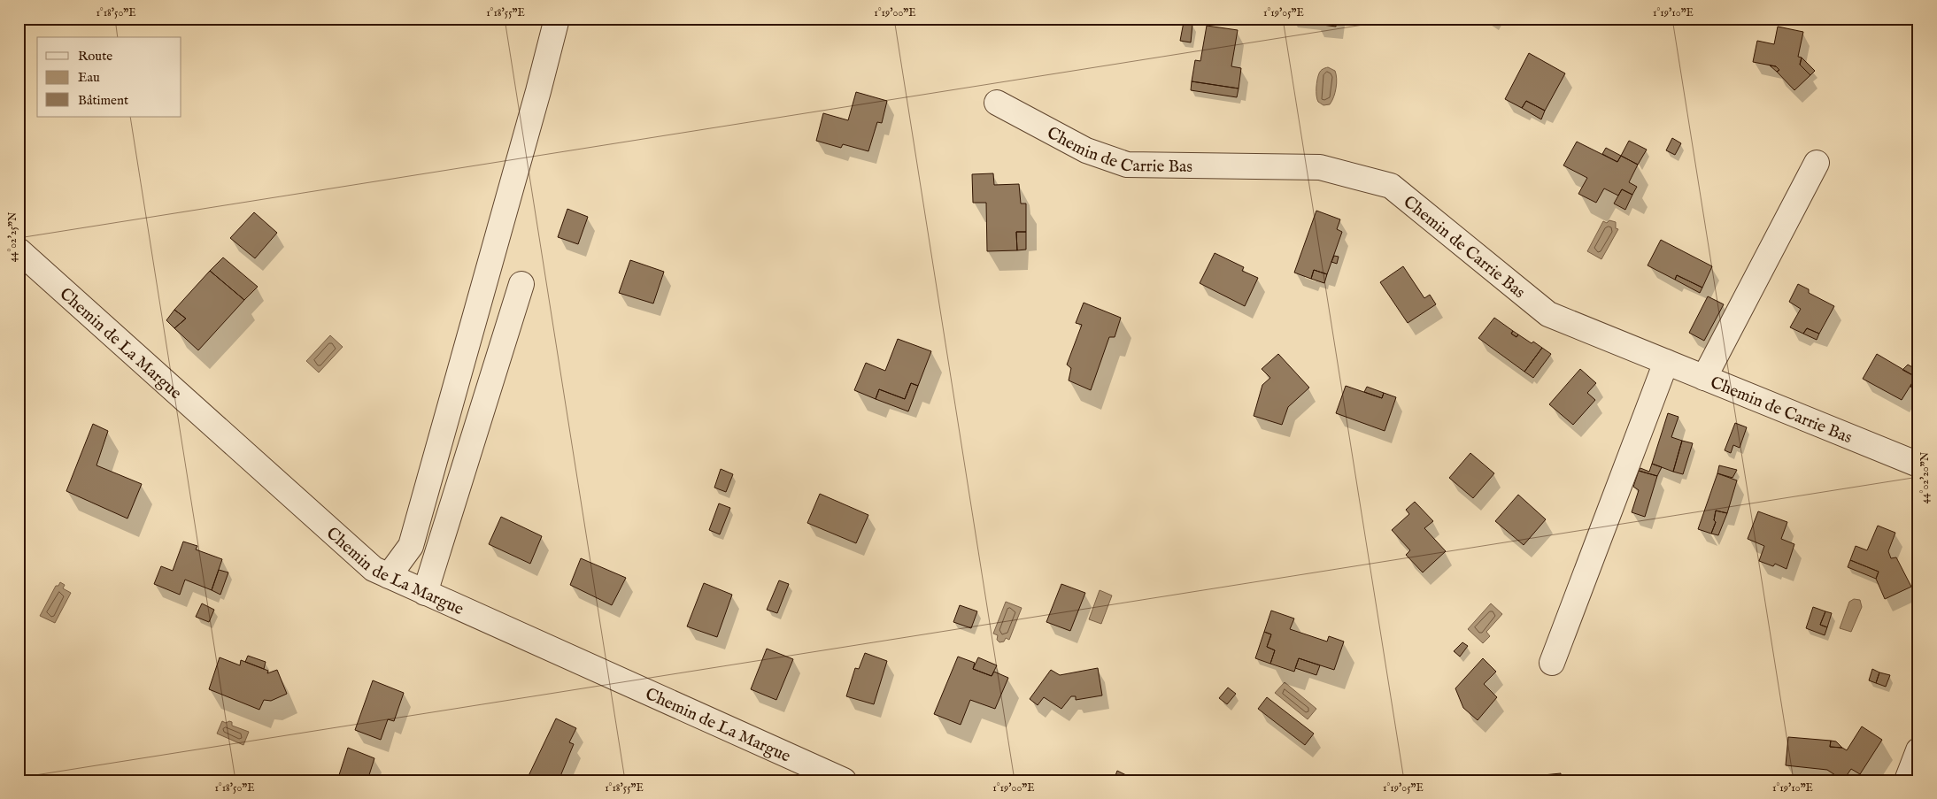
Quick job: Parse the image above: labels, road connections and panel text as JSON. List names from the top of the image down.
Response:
{
  "streets": {
    "street": ["Chemin de Carrie Bas", "Chemin de La Margue"]
  },
  "legend": ["Route", "Eau", "Bâtiment"],
  "coordinates": [
    "1°18'50\"E",
    "1°18'55\"E",
    "1°19'00\"E",
    "1°19'05\"E",
    "1°19'10\"E",
    "44°02'25\"N",
    "44°02'20\"N"
  ]
}
